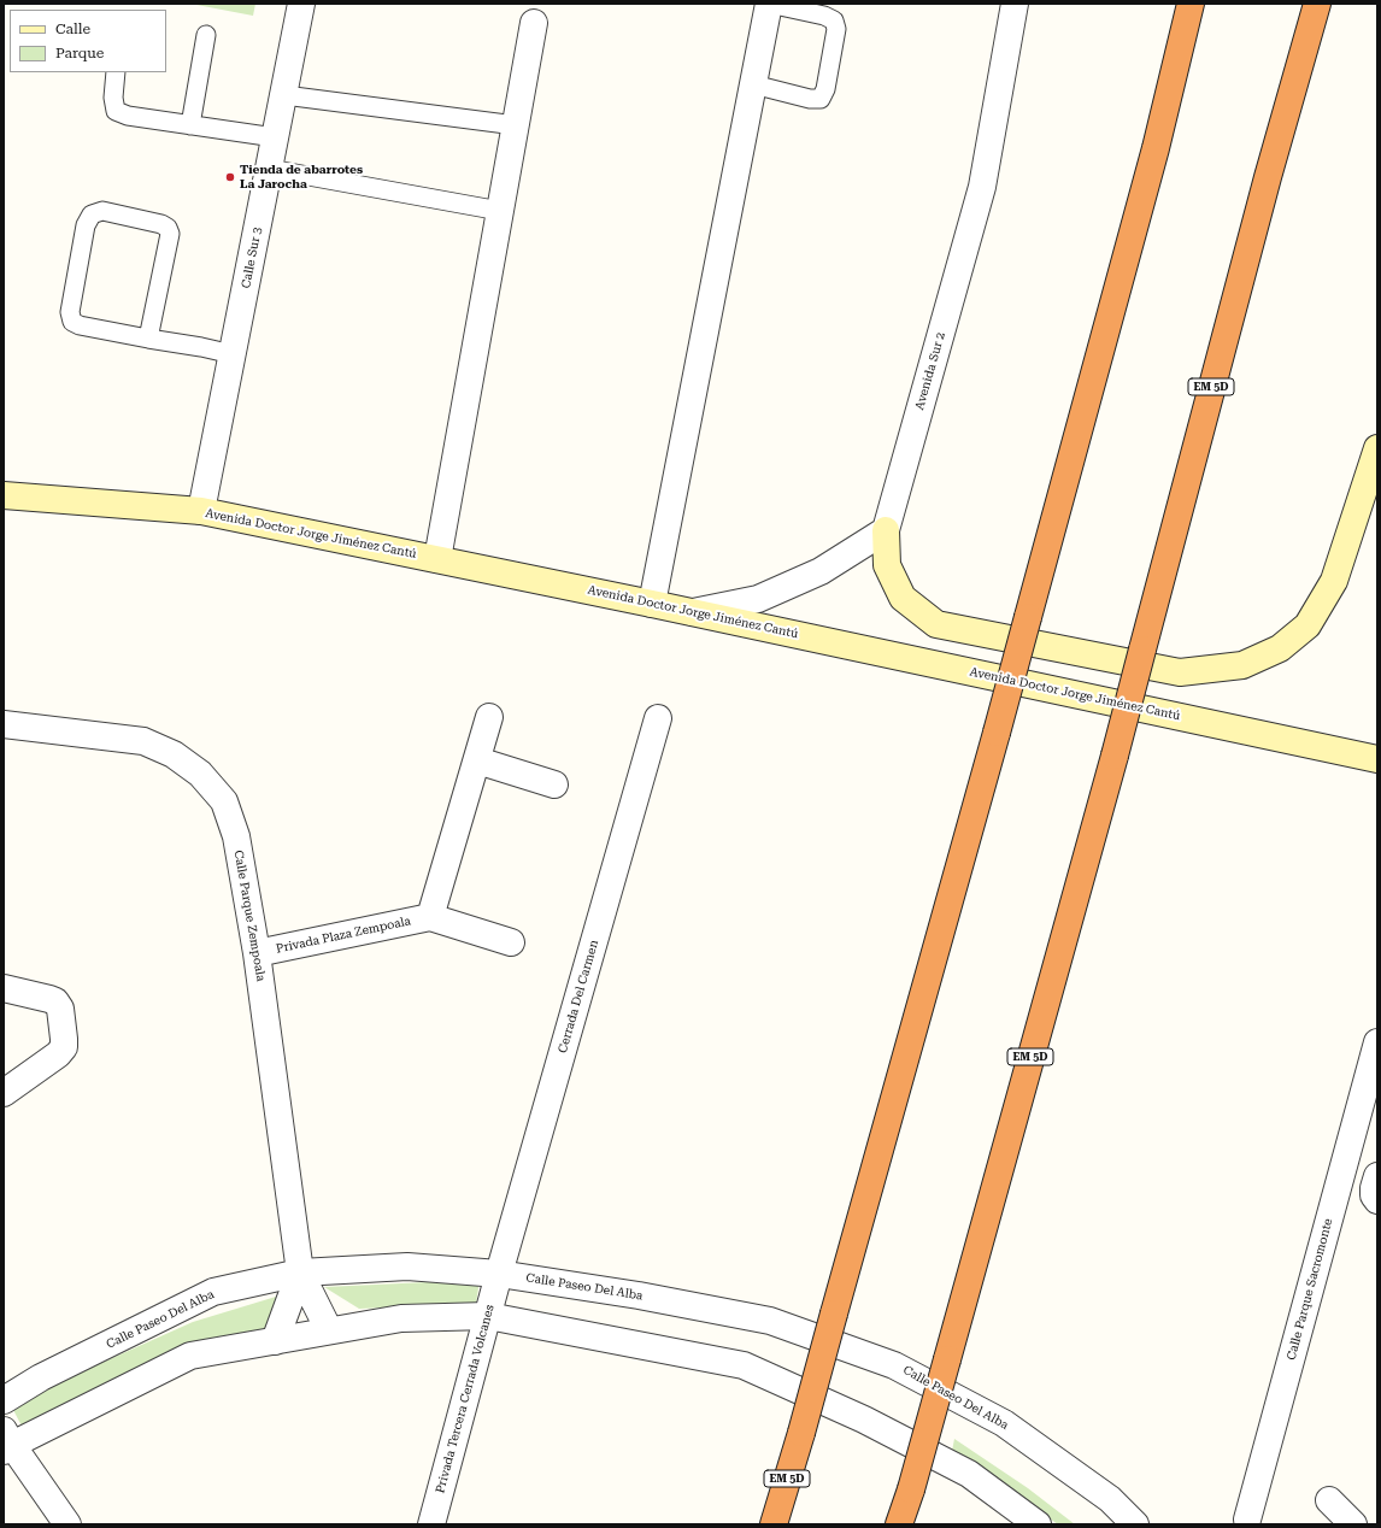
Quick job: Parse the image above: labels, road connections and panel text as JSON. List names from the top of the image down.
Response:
{
  "streets": {
    "highway": ["EM 5D"],
    "main road": ["Avenida Doctor Jorge Jiménez Cantú"],
    "street": [
      "Calle Sur 3",
      "Avenida Sur 2",
      "Calle Parque Zempoala",
      "Privada Plaza Zempoala",
      "Cerrada Del Carmen",
      "Calle Paseo Del Alba",
      "Calle Parque Sacromonte",
      "Privada Tercera Cerrada Volcanes"
    ]
  },
  "crossings": [
    ["Calle Sur 3", "Avenida Doctor Jorge Jiménez Cantú"],
    ["Calle Parque Zempoala", "Privada Plaza Zempoala"],
    ["Calle Parque Zempoala", "Calle Paseo Del Alba"],
    ["Cerrada Del Carmen", "Calle Paseo Del Alba"],
    ["Cerrada Del Carmen", "Privada Tercera Cerrada Volcanes"],
    ["Calle Paseo Del Alba", "Privada Tercera Cerrada Volcanes"]
  ],
  "places": ["Tienda de abarrotes La Jarocha"],
  "legend": ["Calle", "Parque"]
}
